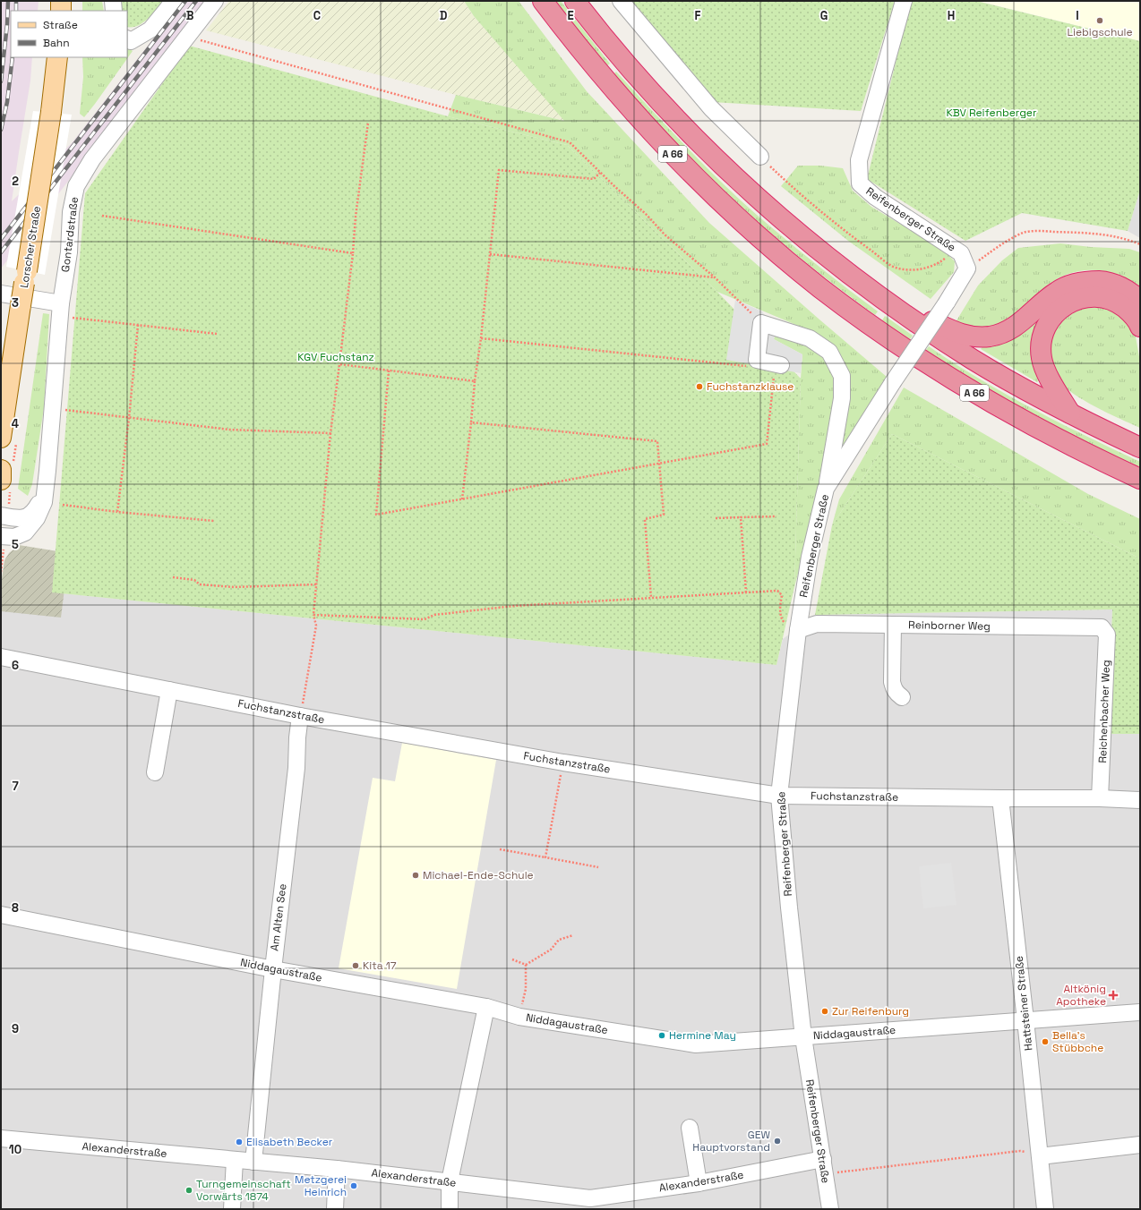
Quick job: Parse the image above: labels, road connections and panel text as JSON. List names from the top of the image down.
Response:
{
  "streets": {
    "highway": ["A 66"],
    "main road": ["Lorscher Straße"],
    "street": [
      "Reifenberger Straße",
      "Gontardstraße",
      "Reinborner Weg",
      "Fuchstanzstraße",
      "Reichenbacher Weg",
      "Am Alten See",
      "Niddagaustraße",
      "Hattsteiner Straße",
      "Alexanderstraße"
    ]
  },
  "crossings": [
    ["Reifenberger Straße", "Reinborner Weg"],
    ["Reifenberger Straße", "Fuchstanzstraße"],
    ["Reifenberger Straße", "Niddagaustraße"],
    ["Reifenberger Straße", "Alexanderstraße"],
    ["Reinborner Weg", "Reichenbacher Weg"],
    ["Fuchstanzstraße", "Reichenbacher Weg"],
    ["Fuchstanzstraße", "Am Alten See"],
    ["Fuchstanzstraße", "Hattsteiner Straße"],
    ["Am Alten See", "Niddagaustraße"],
    ["Am Alten See", "Alexanderstraße"],
    ["Niddagaustraße", "Hattsteiner Straße"]
  ],
  "parks": ["KBV Reifenberger", "KGV Fuchstanz"],
  "places": {
    "other": [
      "Liebigschule",
      "Fuchstanzklause",
      "Michael-Ende-Schule",
      "Kita 17",
      "Zur Reifenburg",
      "Hermine May",
      "Bella's Stübbche",
      "GEW Hauptvorstand",
      "Elisabeth Becker",
      "Metzgerei Heinrich",
      "Turngemeinschaft Vorwärts 1874"
    ],
    "health": ["Altkönig Apotheke"]
  },
  "legend": ["Straße", "Bahn"],
  "grid": {
    "columns": [
      "B",
      "C",
      "D",
      "E",
      "F",
      "G",
      "H",
      "I"
    ],
    "rows": [
      "2",
      "3",
      "4",
      "5",
      "6",
      "7",
      "8",
      "9",
      "10"
    ]
  }
}
